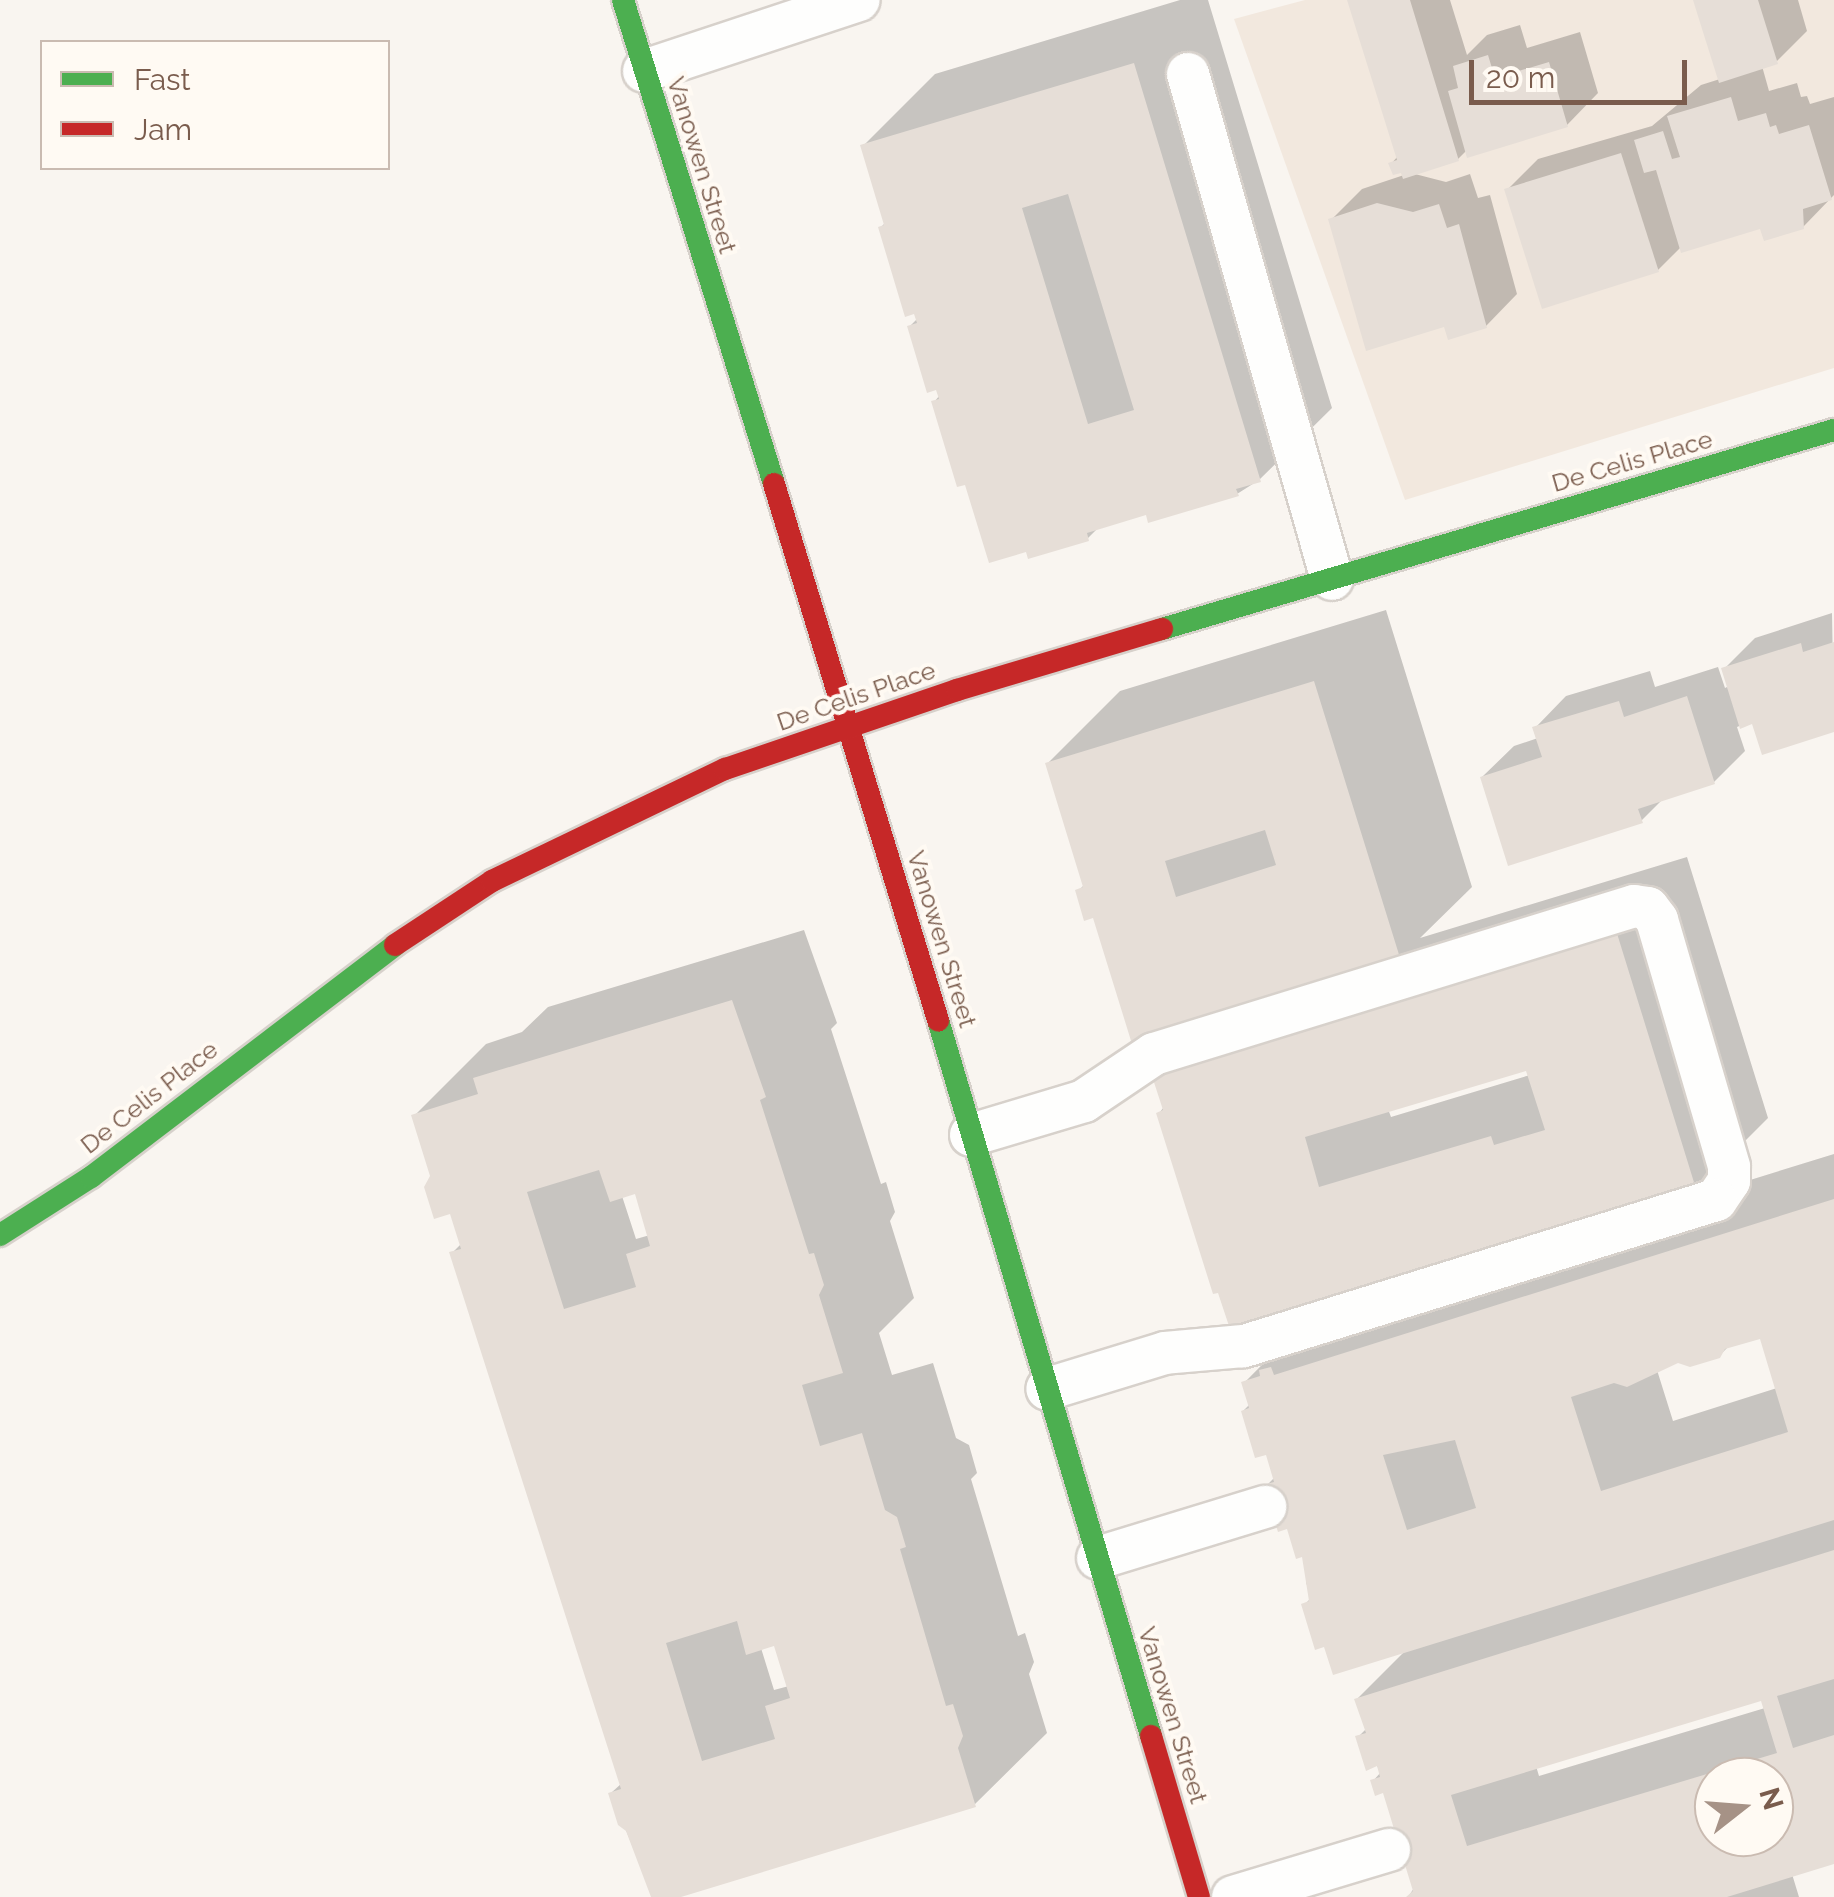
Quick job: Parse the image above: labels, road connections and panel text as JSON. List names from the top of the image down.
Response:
{
  "streets": {
    "street": ["Vanowen Street", "De Celis Place"]
  },
  "crossings": [
    ["Vanowen Street", "De Celis Place"]
  ],
  "legend": ["Fast", "Jam"],
  "scale_bar": "20 m",
  "north": "right"
}
